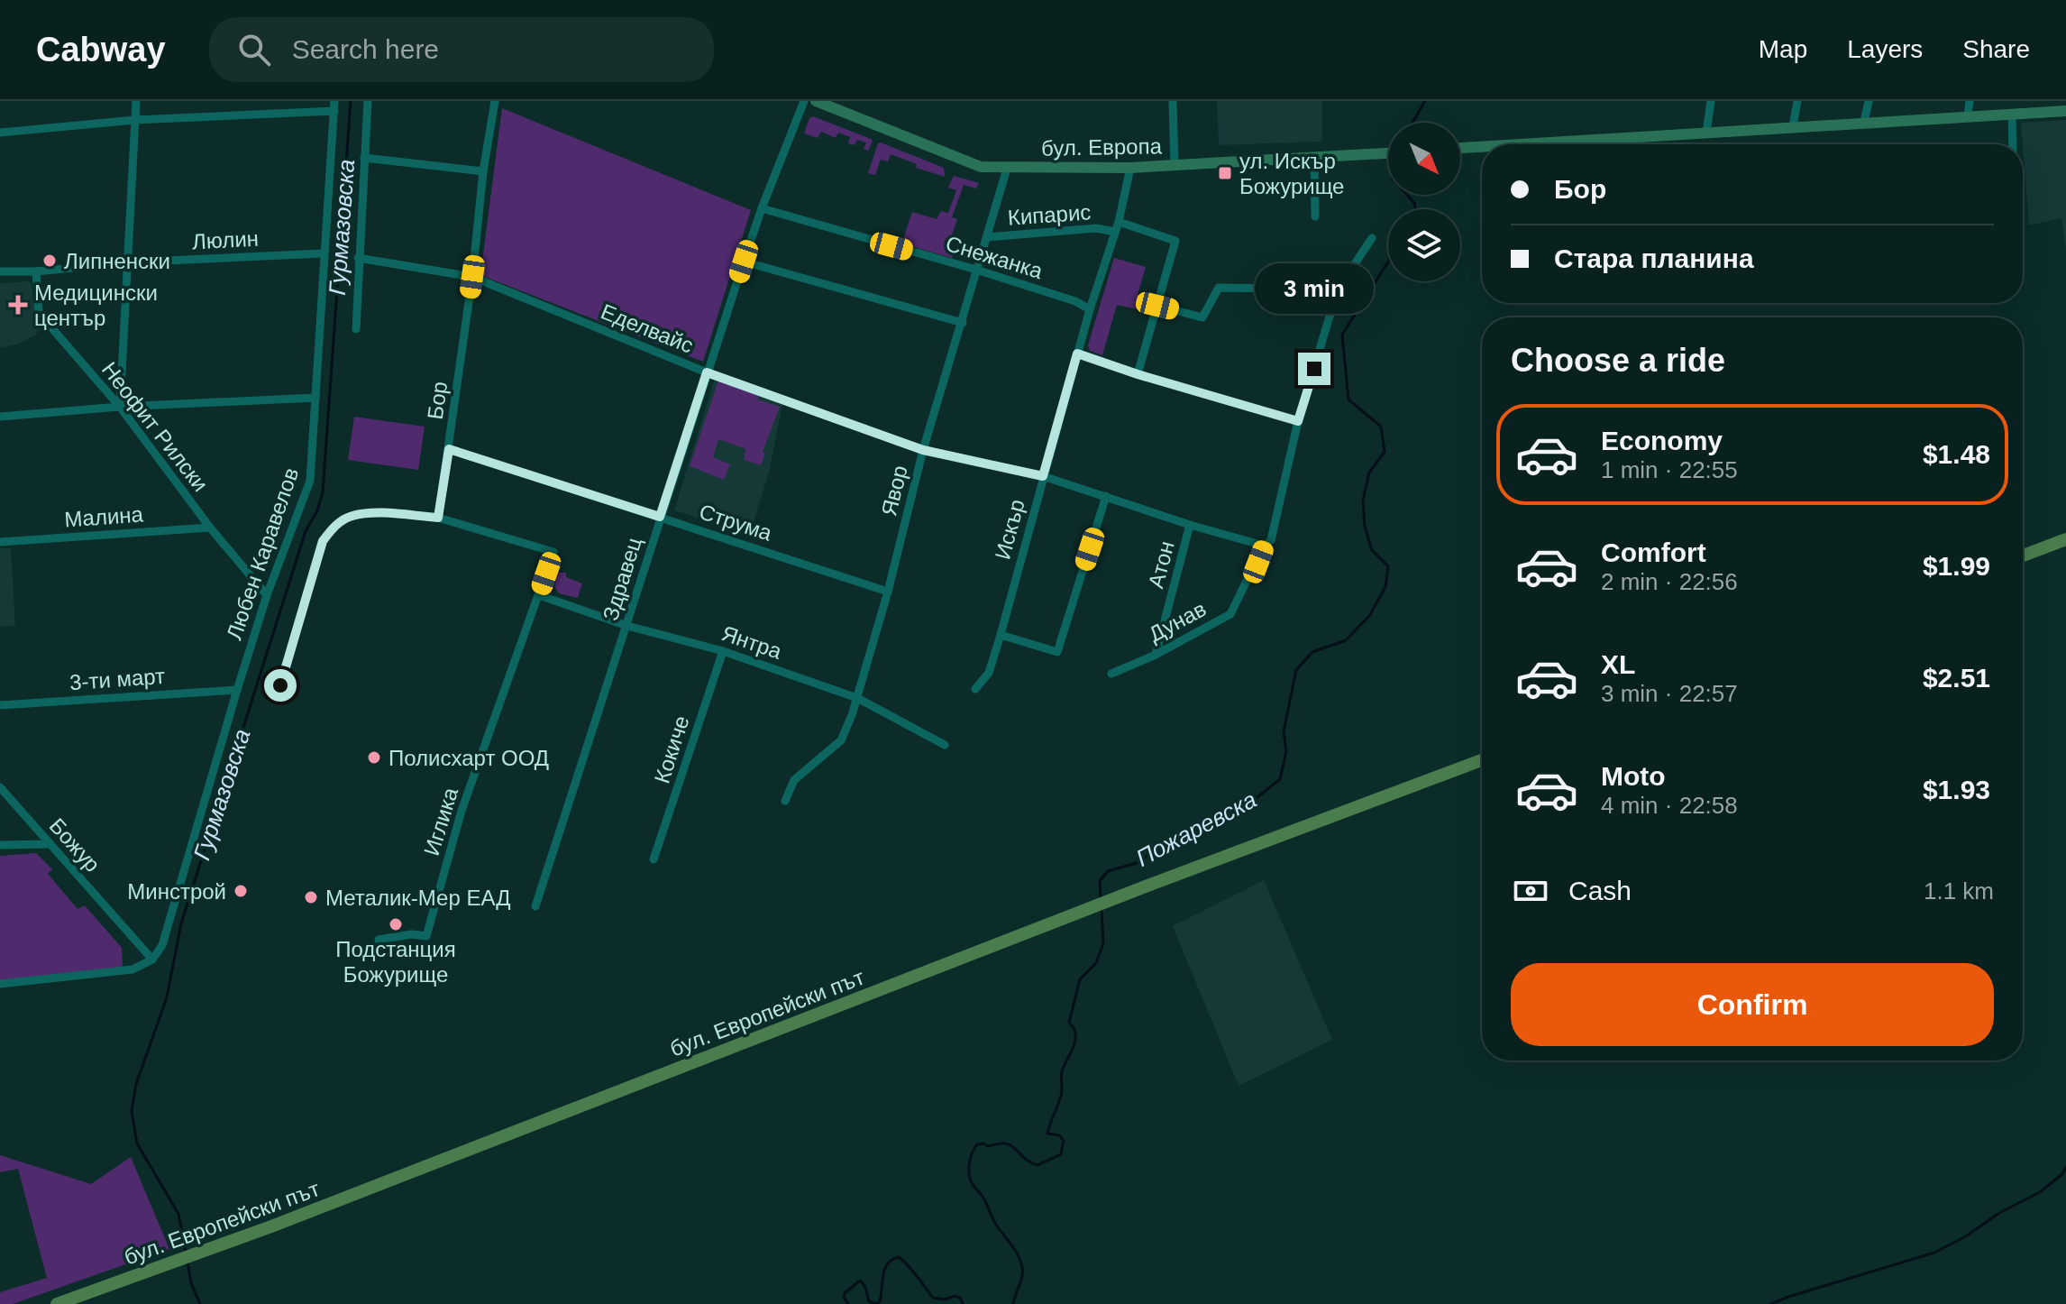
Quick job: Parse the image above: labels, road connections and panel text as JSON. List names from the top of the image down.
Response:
{
  "streets": {
    "main road": ["бул. Европейски път"],
    "street": [
      "бул. Европа",
      "Кипарис",
      "Люлин",
      "Снежанка",
      "Еделвайс",
      "Бор",
      "Неофит Рилски",
      "Явор",
      "Малина",
      "Струма",
      "Искър",
      "Любен Каравелов",
      "Атон",
      "Здравец",
      "Дунав",
      "Янтра",
      "3-ти март",
      "Кокиче",
      "Иглика",
      "Божур"
    ]
  },
  "crossings": [
    ["бул. Европа", "Явор"],
    ["бул. Европа", "Искър"],
    ["Кипарис", "Явор"],
    ["Кипарис", "Искър"],
    ["Люлин", "Неофит Рилски"],
    ["Люлин", "Любен Каравелов"],
    ["Снежанка", "Явор"],
    ["Снежанка", "Искър"],
    ["Снежанка", "Здравец"],
    ["Еделвайс", "Бор"],
    ["Еделвайс", "Явор"],
    ["Еделвайс", "Искър"],
    ["Еделвайс", "Атон"],
    ["Еделвайс", "Здравец"],
    ["Еделвайс", "Дунав"],
    ["Бор", "Струма"],
    ["Бор", "Иглика"],
    ["Неофит Рилски", "Малина"],
    ["Неофит Рилски", "Любен Каравелов"],
    ["Явор", "Струма"],
    ["Явор", "Янтра"],
    ["Струма", "Здравец"],
    ["Любен Каравелов", "3-ти март"],
    ["Любен Каравелов", "Божур"],
    ["Атон", "Дунав"],
    ["Здравец", "Янтра"],
    ["Янтра", "Кокиче"],
    ["Янтра", "Иглика"]
  ],
  "water": ["Гурмазовска", "Пожаревска"],
  "places": {
    "transit": ["ул. Искър Божурище"],
    "other": [
      "Липненски",
      "Полисхарт ООД",
      "Минстрой",
      "Металик-Мер ЕАД",
      "Подстанция Божурище"
    ],
    "health": ["Медицински център"]
  },
  "north": "bottom right",
  "page": {
    "header": "Cabway",
    "search": "Search here",
    "nav": ["Map", "Layers", "Share"],
    "banner": ["Бор", "Стара планина"],
    "bubble": "3 min",
    "heading": "Choose a ride",
    "list": [
      {
        "name": "Economy",
        "note": "1 min · 22:55",
        "value": "$1.48"
      },
      {
        "name": "Comfort",
        "note": "2 min · 22:56",
        "value": "$1.99"
      },
      {
        "name": "XL",
        "note": "3 min · 22:57",
        "value": "$2.51"
      },
      {
        "name": "Moto",
        "note": "4 min · 22:58",
        "value": "$1.93"
      }
    ],
    "pay": ["Cash", "1.1 km"],
    "buttons": "Confirm"
  }
}
